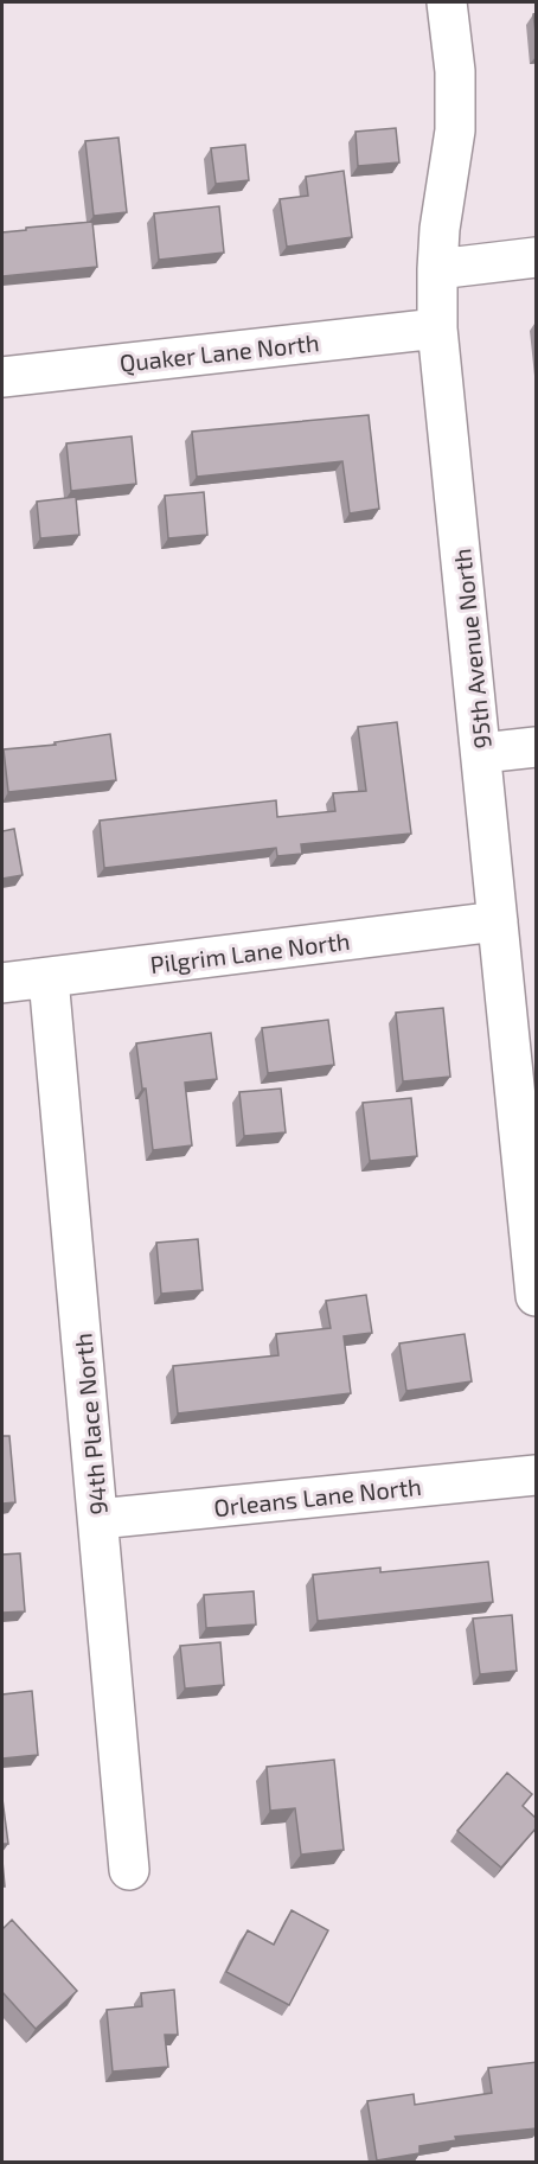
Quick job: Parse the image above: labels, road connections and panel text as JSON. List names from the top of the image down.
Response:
{
  "streets": {
    "street": [
      "Quaker Lane North",
      "95th Avenue North",
      "Pilgrim Lane North",
      "94th Place North",
      "Orleans Lane North"
    ]
  },
  "crossings": [
    ["Quaker Lane North", "95th Avenue North"],
    ["95th Avenue North", "Pilgrim Lane North"],
    ["Pilgrim Lane North", "94th Place North"],
    ["94th Place North", "Orleans Lane North"]
  ]
}
